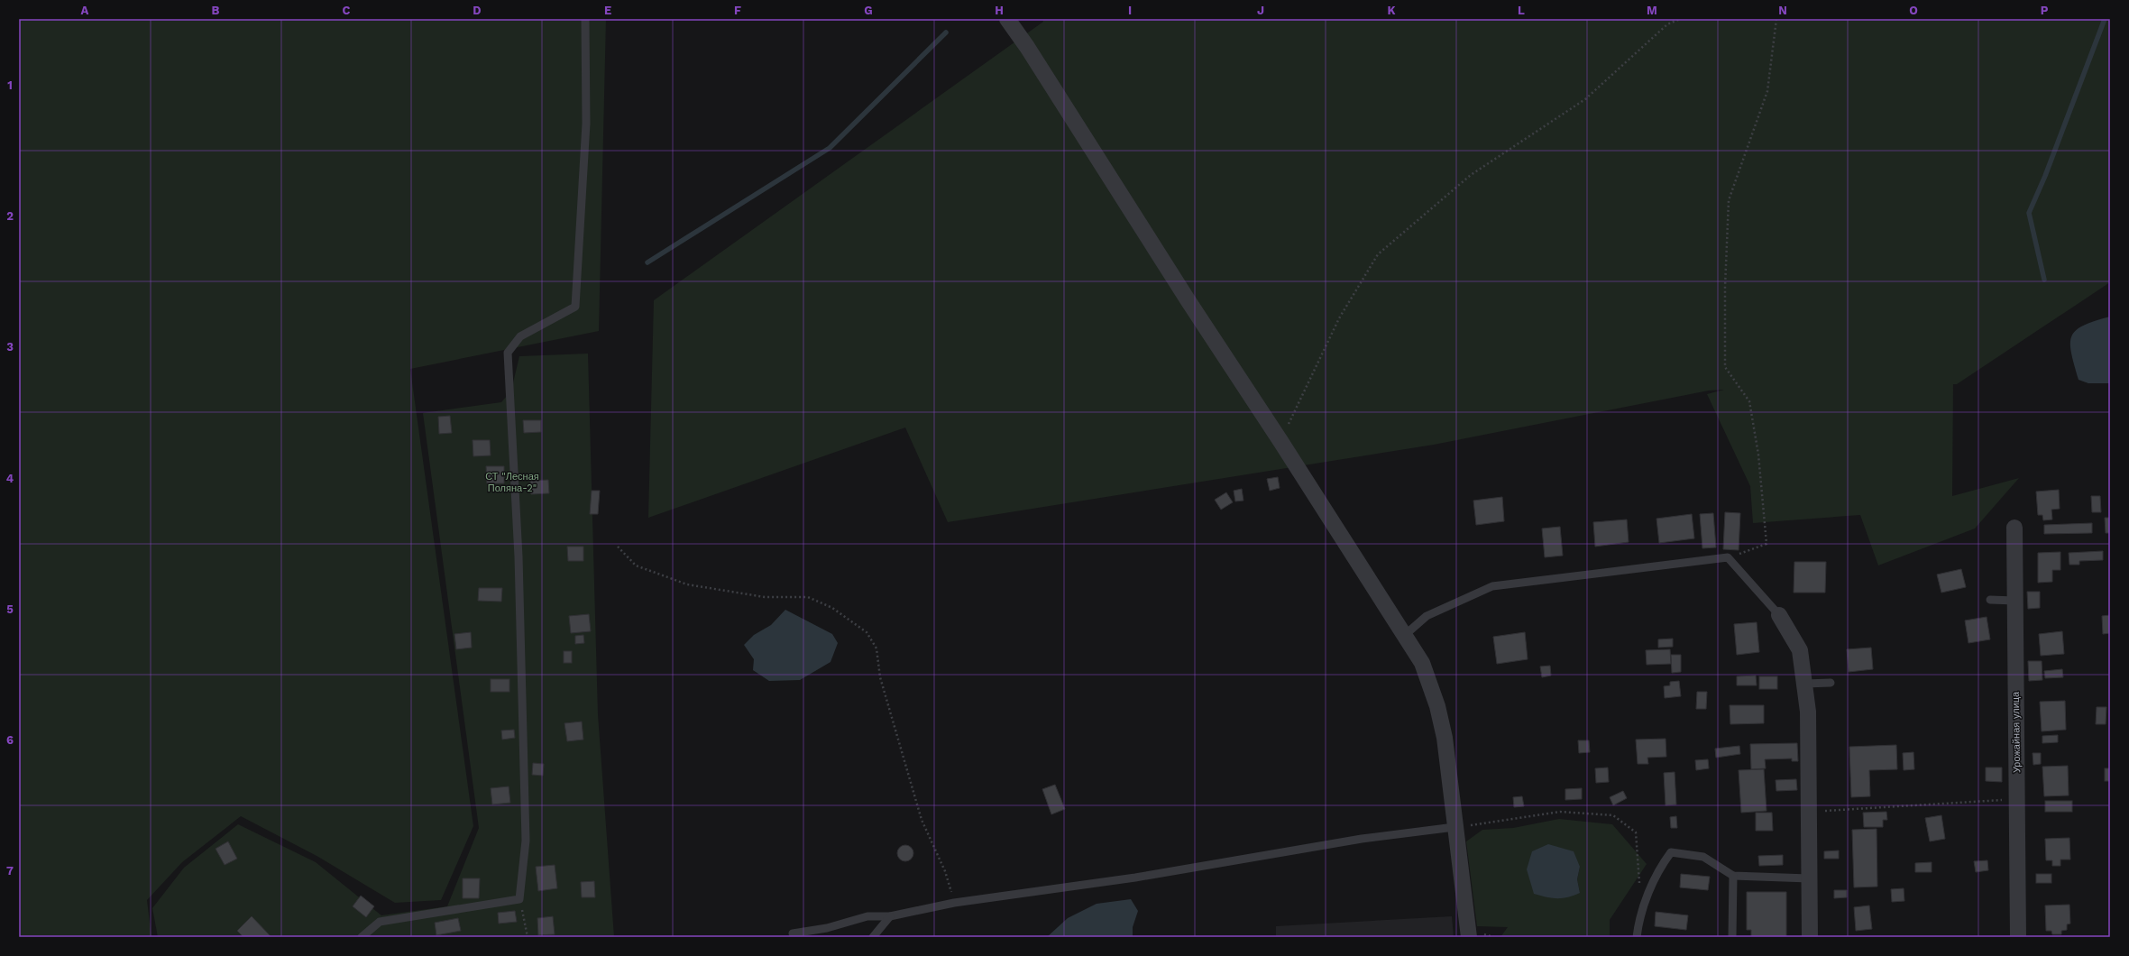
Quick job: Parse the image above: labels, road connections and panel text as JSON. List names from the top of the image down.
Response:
{
  "streets": {
    "street": ["Урожайная улица"]
  },
  "parks": ["СТ \"Лесная Поляна-2\""],
  "grid": {
    "columns": [
      "A",
      "B",
      "C",
      "D",
      "E",
      "F",
      "G",
      "H",
      "I",
      "J",
      "K",
      "L",
      "M",
      "N",
      "O",
      "P"
    ],
    "rows": [
      "1",
      "2",
      "3",
      "4",
      "5",
      "6",
      "7"
    ]
  }
}
